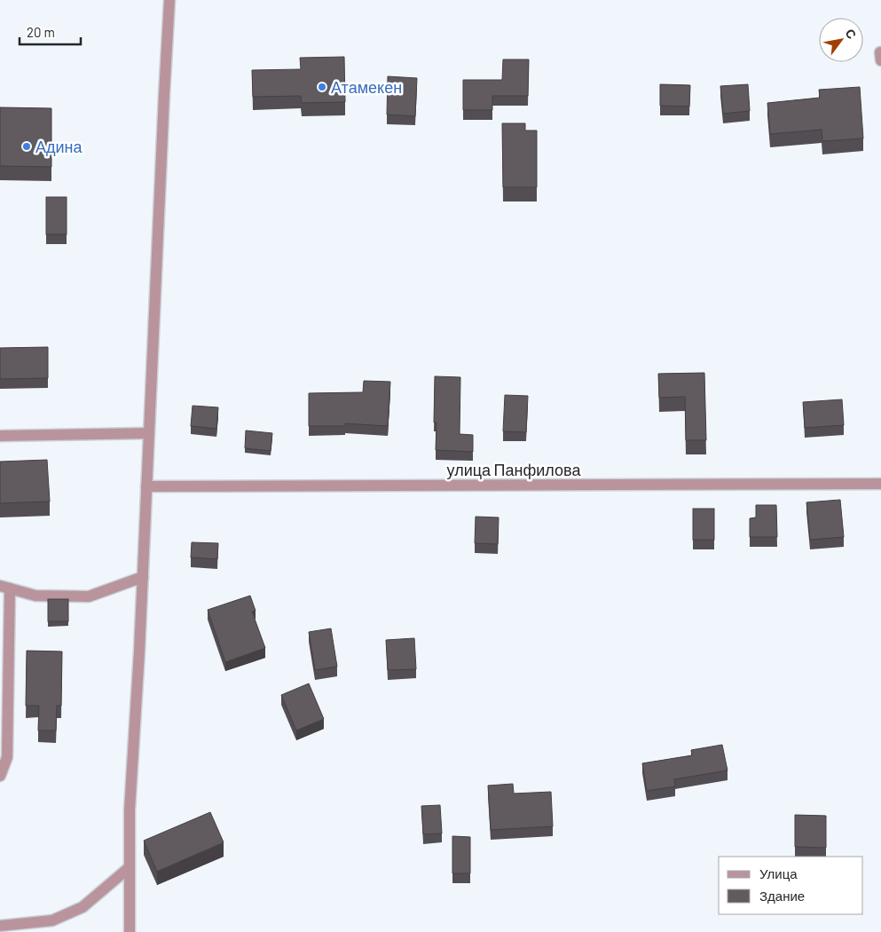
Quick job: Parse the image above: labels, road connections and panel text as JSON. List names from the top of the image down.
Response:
{
  "streets": {
    "street": ["улица Панфилова"]
  },
  "places": ["Атамекен", "Адина"],
  "legend": ["Улица", "Здание"],
  "scale_bar": "20 m",
  "north": "top right"
}
